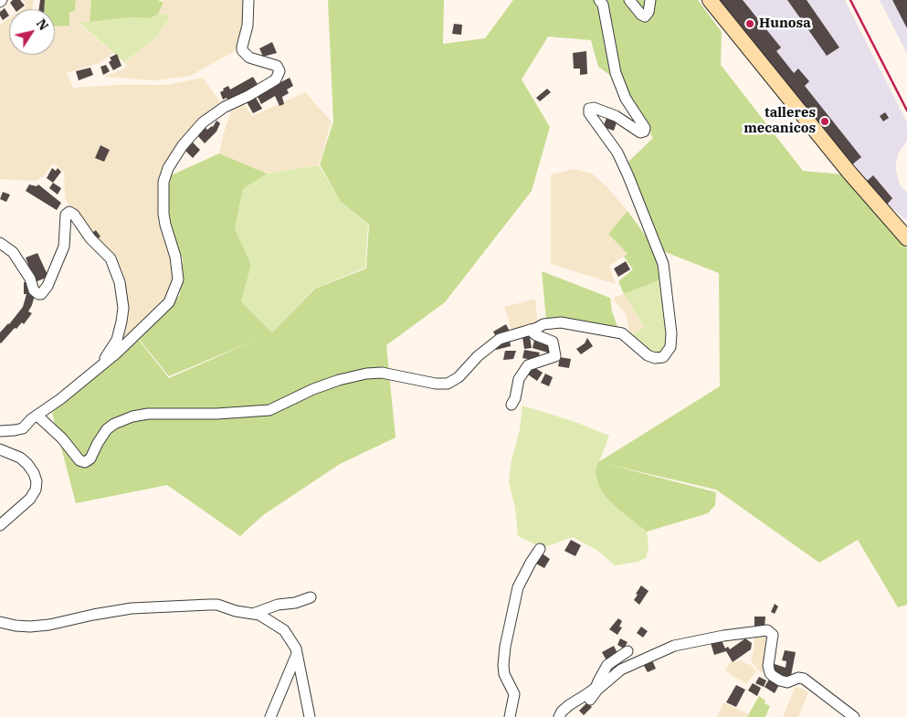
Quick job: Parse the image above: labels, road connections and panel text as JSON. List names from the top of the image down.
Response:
{
  "places": ["Hunosa", "talleres mecanicos"],
  "north": "top right"
}
